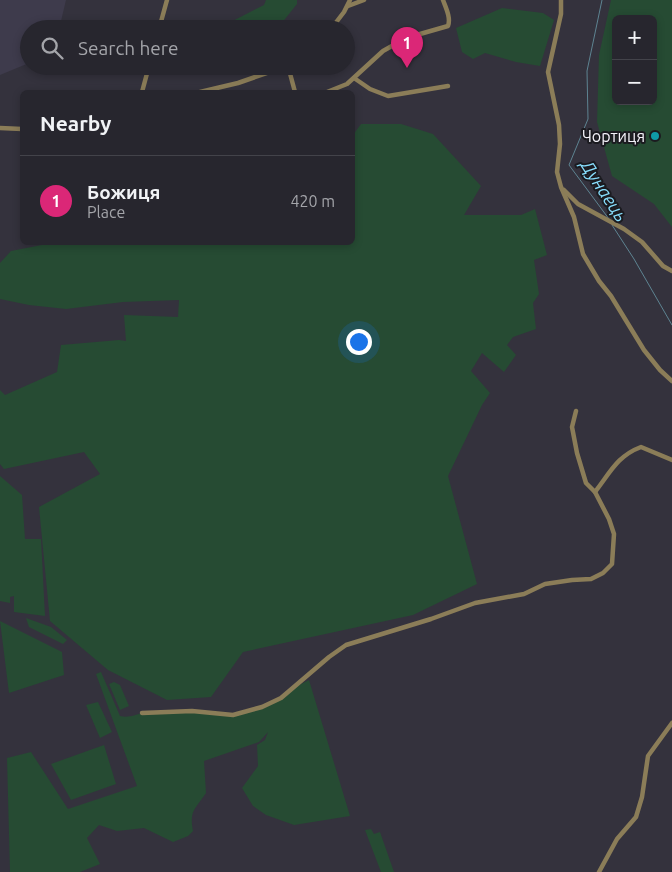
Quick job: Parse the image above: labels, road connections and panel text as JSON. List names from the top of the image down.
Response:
{
  "water": ["Дунаець"],
  "places": ["Чортиця"],
  "page": {
    "map_buttons": ["+", "−"],
    "search": "Search here",
    "pins": "1",
    "heading": "Nearby",
    "list": [
      {
        "mark": "1",
        "name": "Божиця",
        "note": "Place",
        "value": "420 m"
      }
    ]
  }
}
